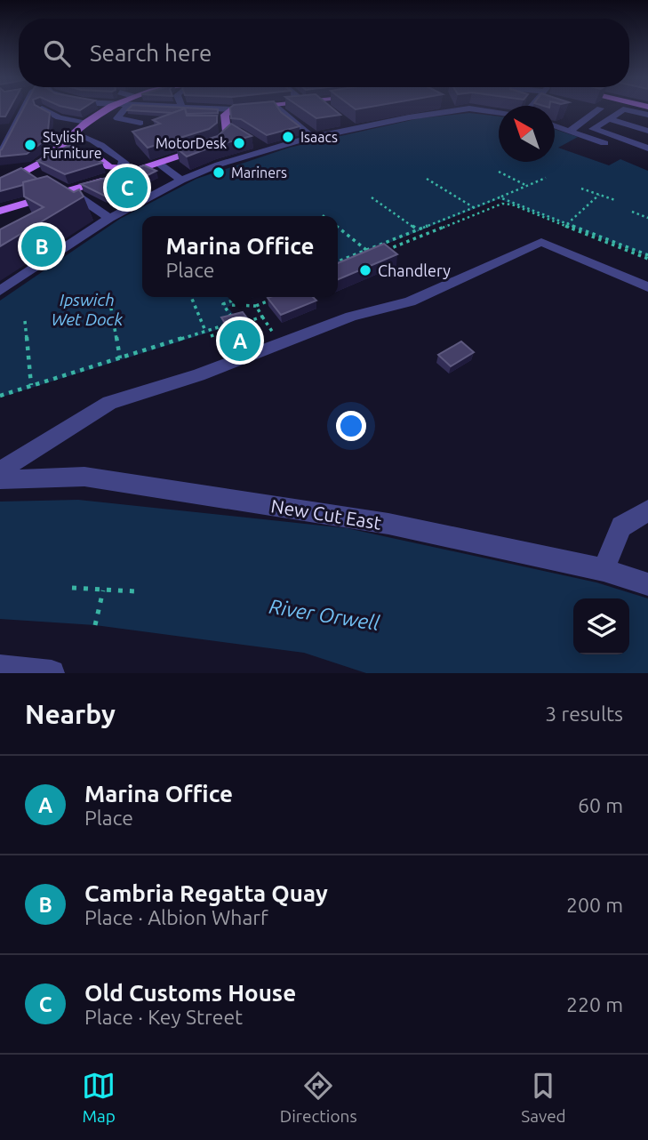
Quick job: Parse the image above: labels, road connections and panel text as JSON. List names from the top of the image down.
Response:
{
  "streets": {
    "street": ["New Cut East"]
  },
  "water": ["Ipswich Wet Dock", "River Orwell"],
  "places": [
    "Isaacs",
    "MotorDesk",
    "Stylish Furniture",
    "Mariners",
    "Chandlery"
  ],
  "north": "top left",
  "page": {
    "search": "Search here",
    "pins": ["C", "B", "A"],
    "popup": ["Marina Office", "Place"],
    "heading": ["Nearby", "3 results"],
    "list": [
      {
        "mark": "A",
        "name": "Marina Office",
        "note": "Place",
        "value": "60 m"
      },
      {
        "mark": "B",
        "name": "Cambria Regatta Quay",
        "note": "Place · Albion Wharf",
        "value": "200 m"
      },
      {
        "mark": "C",
        "name": "Old Customs House",
        "note": "Place · Key Street",
        "value": "220 m"
      }
    ],
    "nav": ["Map", "Directions", "Saved"]
  }
}
